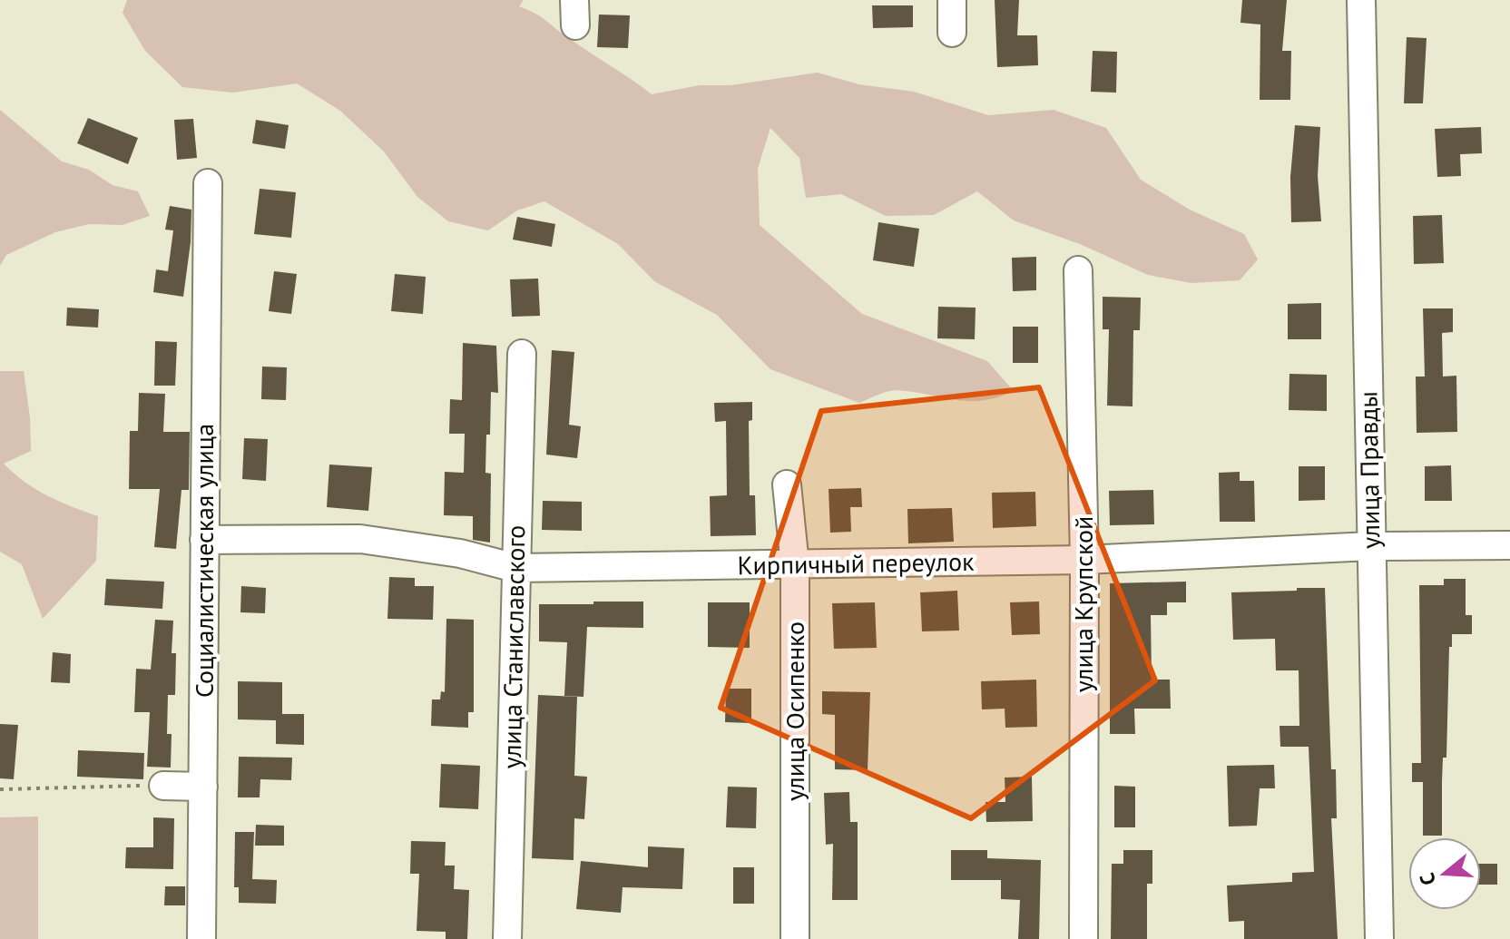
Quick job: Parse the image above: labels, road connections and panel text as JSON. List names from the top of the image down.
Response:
{
  "streets": {
    "street": [
      "улица Правды",
      "Социалистическая улица",
      "Кирпичный переулок",
      "улица Крупской",
      "улица Станиславского",
      "улица Осипенко"
    ]
  },
  "crossings": [
    ["улица Правды", "Кирпичный переулок"],
    ["Социалистическая улица", "Кирпичный переулок"],
    ["Кирпичный переулок", "улица Крупской"],
    ["Кирпичный переулок", "улица Станиславского"],
    ["Кирпичный переулок", "улица Осипенко"]
  ],
  "north": "left"
}
